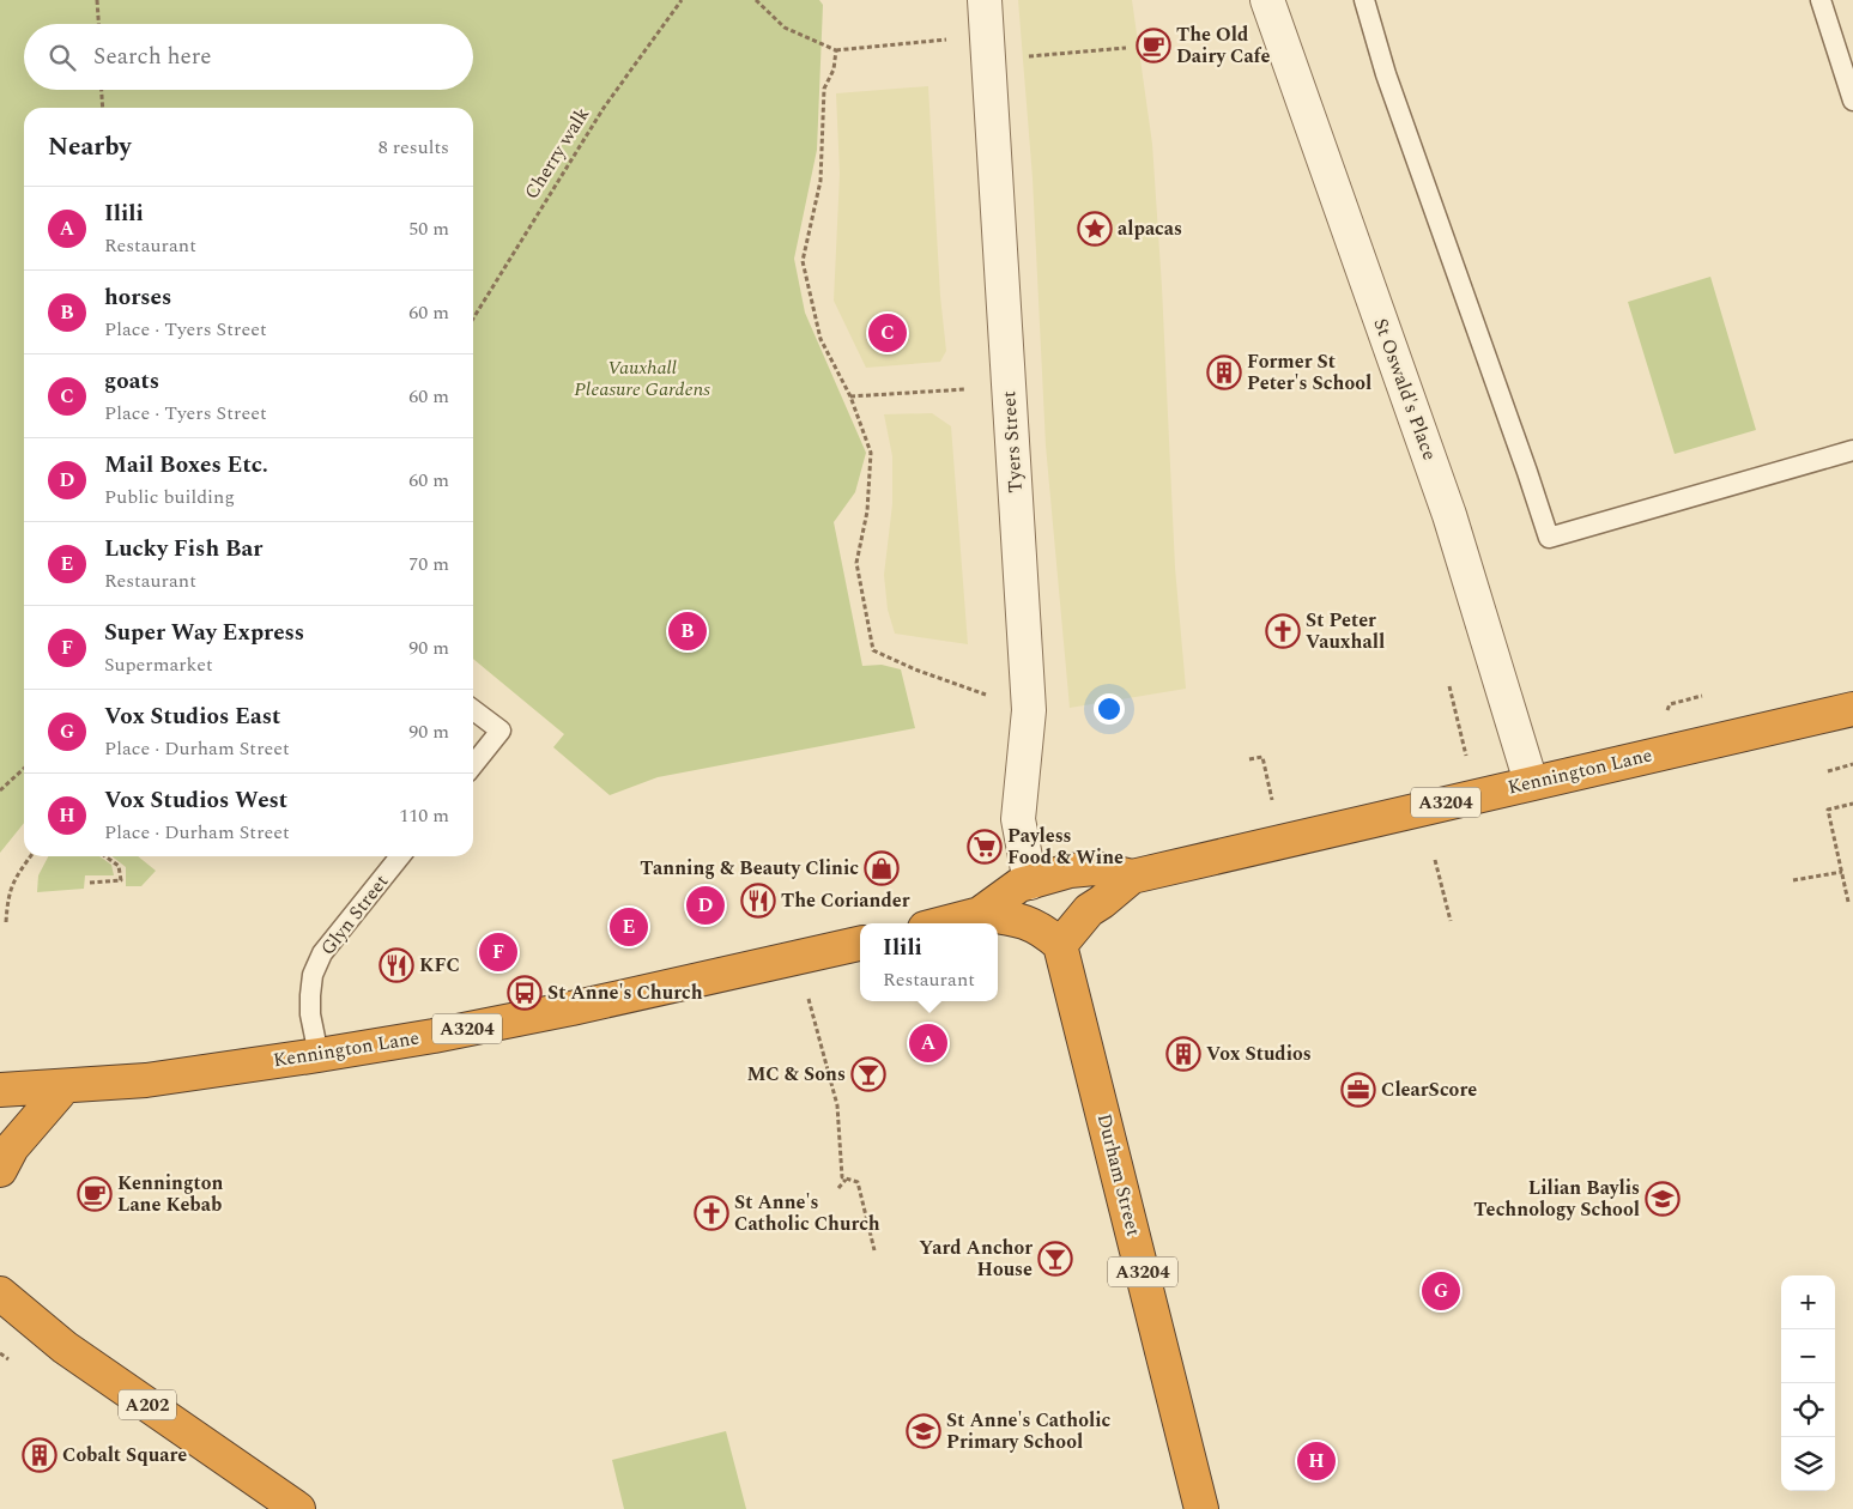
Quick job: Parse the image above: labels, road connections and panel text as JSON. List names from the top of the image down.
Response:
{
  "streets": {
    "highway": [
      "Kennington Lane",
      "A3204",
      "Durham Street",
      "A202"
    ],
    "street": ["St Oswald's Place", "Tyers Street"],
    "lane": ["Glyn Street"],
    "path": ["Cherry walk"]
  },
  "crossings": [
    ["St Oswald's Place", "Kennington Lane"],
    ["Tyers Street", "Kennington Lane"],
    ["Kennington Lane", "Glyn Street"],
    ["Kennington Lane", "Durham Street"]
  ],
  "parks": ["Vauxhall Pleasure Gardens"],
  "places": {
    "cafe": ["The Old Dairy Cafe", "Kennington Lane Kebab"],
    "place": ["alpacas"],
    "building": ["Former St Peter's School", "Vox Studios", "Cobalt Square"],
    "church": ["St Peter Vauxhall", "St Anne's Catholic Church"],
    "supermarket": ["Payless Food & Wine"],
    "shop": ["Tanning & Beauty Clinic"],
    "restaurant": ["The Coriander", "KFC"],
    "bus stop": ["St Anne's Church"],
    "bar": ["MC & Sons", "Yard Anchor House"],
    "office": ["ClearScore"],
    "school or university": ["Lilian Baylis Technology School", "St Anne's Catholic Primary School"]
  },
  "page": {
    "search": "Search here",
    "heading": ["Nearby", "8 results"],
    "list": [
      {
        "mark": "A",
        "name": "Ilili",
        "note": "Restaurant",
        "value": "50 m"
      },
      {
        "mark": "B",
        "name": "horses",
        "note": "Place · Tyers Street",
        "value": "60 m"
      },
      {
        "mark": "C",
        "name": "goats",
        "note": "Place · Tyers Street",
        "value": "60 m"
      },
      {
        "mark": "D",
        "name": "Mail Boxes Etc.",
        "note": "Public building",
        "value": "60 m"
      },
      {
        "mark": "E",
        "name": "Lucky Fish Bar",
        "note": "Restaurant",
        "value": "70 m"
      },
      {
        "mark": "F",
        "name": "Super Way Express",
        "note": "Supermarket",
        "value": "90 m"
      },
      {
        "mark": "G",
        "name": "Vox Studios East",
        "note": "Place · Durham Street",
        "value": "90 m"
      },
      {
        "mark": "H",
        "name": "Vox Studios West",
        "note": "Place · Durham Street",
        "value": "110 m"
      }
    ],
    "pins": [
      "C",
      "B",
      "D",
      "E",
      "F",
      "A",
      "G",
      "H"
    ],
    "popup": ["Ilili", "Restaurant"],
    "map_buttons": ["+", "−"]
  }
}
